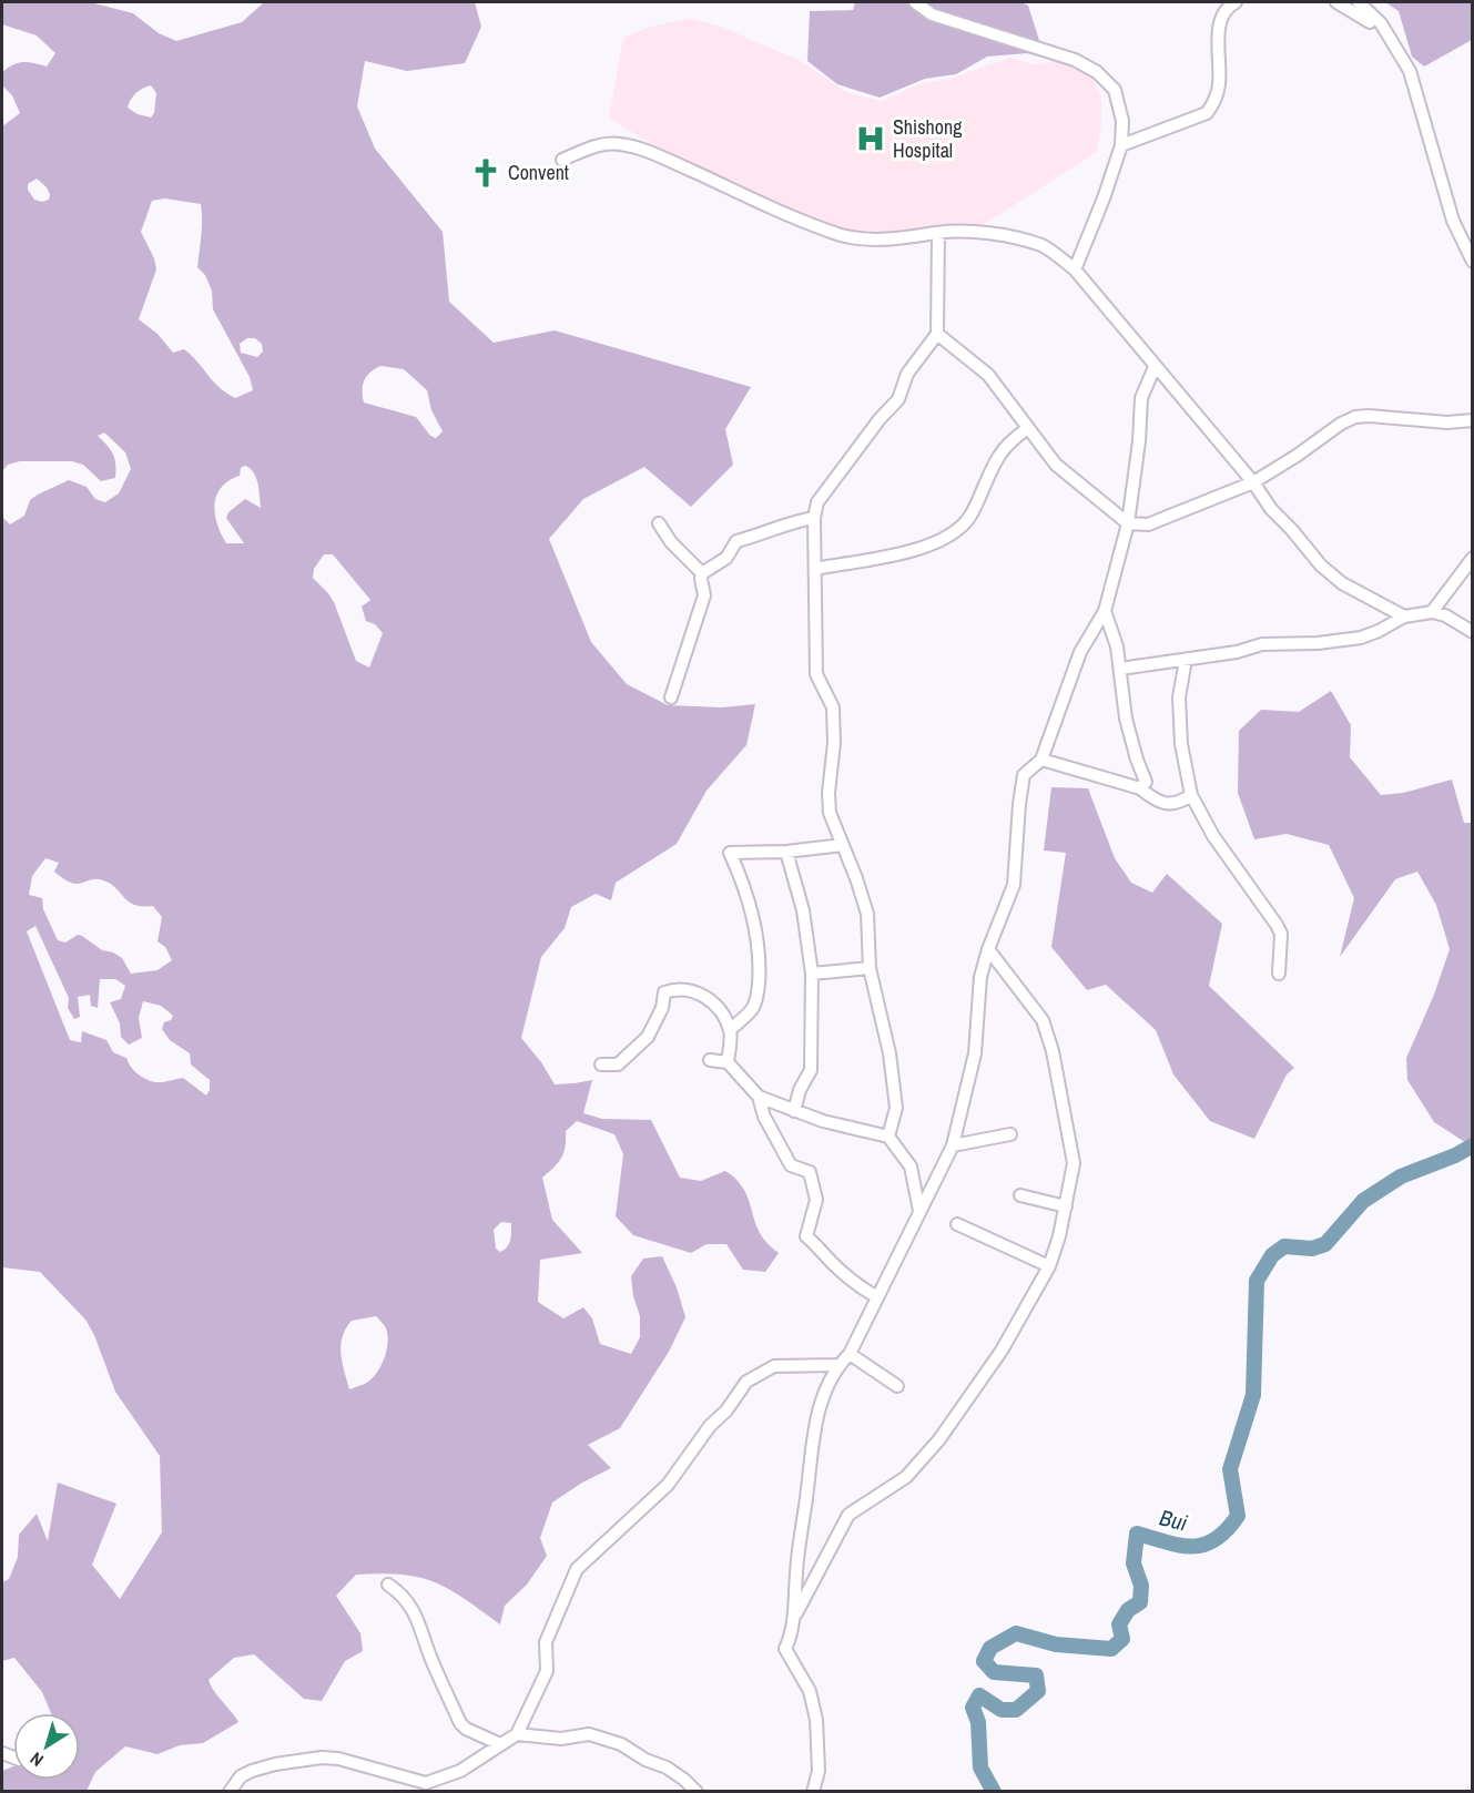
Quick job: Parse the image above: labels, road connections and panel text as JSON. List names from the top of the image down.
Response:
{
  "water": ["Bui"],
  "places": {
    "hospital": ["Shishong Hospital"],
    "church": ["Convent"]
  },
  "north": "bottom left"
}
